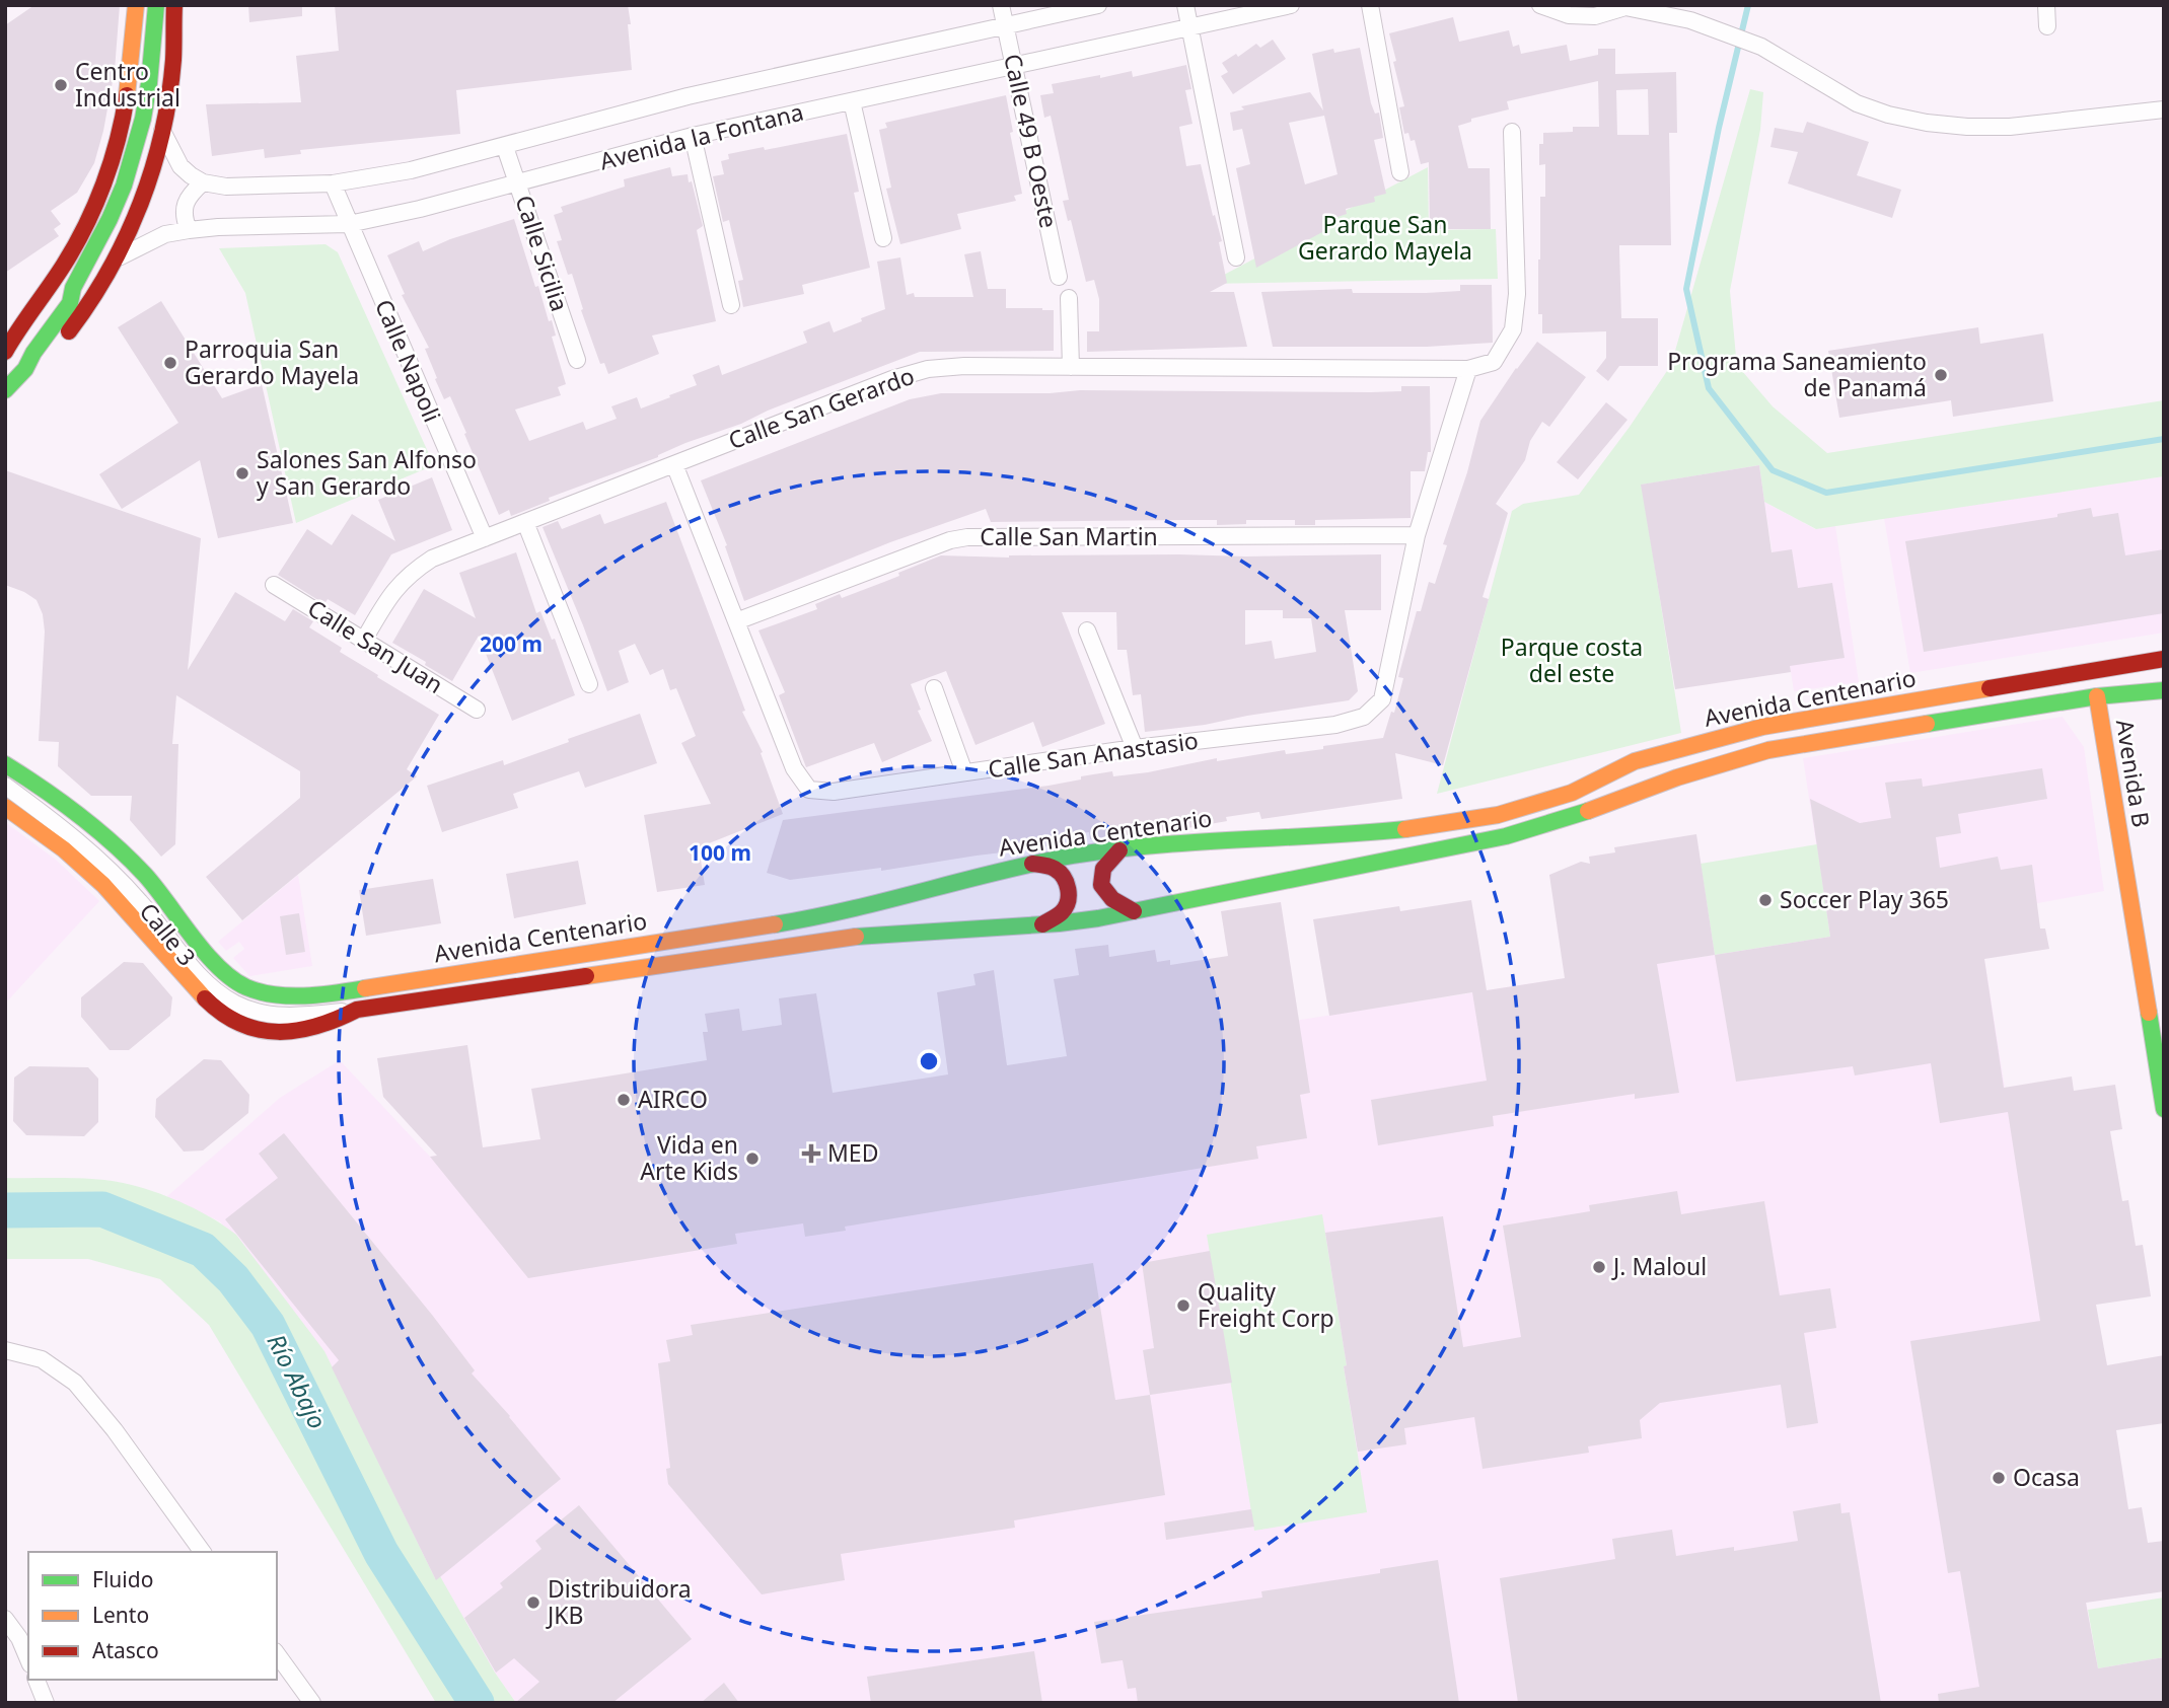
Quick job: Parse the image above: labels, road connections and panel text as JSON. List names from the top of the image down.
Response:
{
  "streets": {
    "main road": ["Avenida Centenario", "Avenida B"],
    "street": [
      "Avenida la Fontana",
      "Calle 49 B Oeste",
      "Calle Sicilia",
      "Calle Napoli",
      "Calle San Gerardo",
      "Calle San Martin",
      "Calle San Juan",
      "Calle San Anastasio",
      "Calle 3"
    ]
  },
  "crossings": [
    ["Avenida la Fontana", "Calle 49 B Oeste"],
    ["Avenida la Fontana", "Calle Sicilia"],
    ["Avenida la Fontana", "Calle Napoli"],
    ["Calle Napoli", "Calle San Gerardo"],
    ["Calle San Gerardo", "Calle San Juan"],
    ["Calle San Gerardo", "Calle San Anastasio"],
    ["Calle San Martin", "Calle San Anastasio"],
    ["Avenida Centenario", "Avenida B"],
    ["Avenida Centenario", "Calle 3"]
  ],
  "water": ["Río Abajo"],
  "parks": ["Parque San Gerardo Mayela", "Parque costa del este"],
  "places": {
    "other": [
      "Centro Industrial",
      "Parroquia San Gerardo Mayela",
      "Programa Saneamiento de Panamá",
      "Salones San Alfonso y San Gerardo",
      "Soccer Play 365",
      "AIRCO",
      "Vida en Arte Kids",
      "J. Maloul",
      "Quality Freight Corp",
      "Ocasa",
      "Distribuidora JKB"
    ],
    "health": ["MED"]
  },
  "legend": ["Fluido", "Lento", "Atasco"],
  "rings": ["200 m", "100 m"]
}
